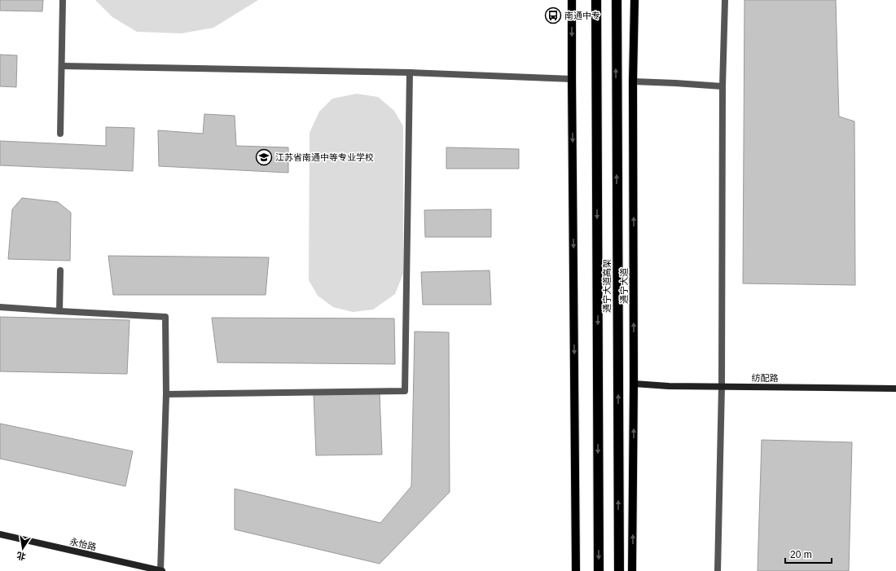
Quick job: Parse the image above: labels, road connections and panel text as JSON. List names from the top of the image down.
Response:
{
  "streets": {
    "highway": ["通宁大道高架"],
    "main road": ["通宁大道"],
    "street": ["纺配路", "永怡路"]
  },
  "crossings": [
    ["通宁大道", "纺配路"]
  ],
  "places": {
    "bus stop": ["南通中专"],
    "school or university": ["江苏省南通中等专业学校"]
  },
  "scale_bar": "20 m",
  "north": "bottom"
}
